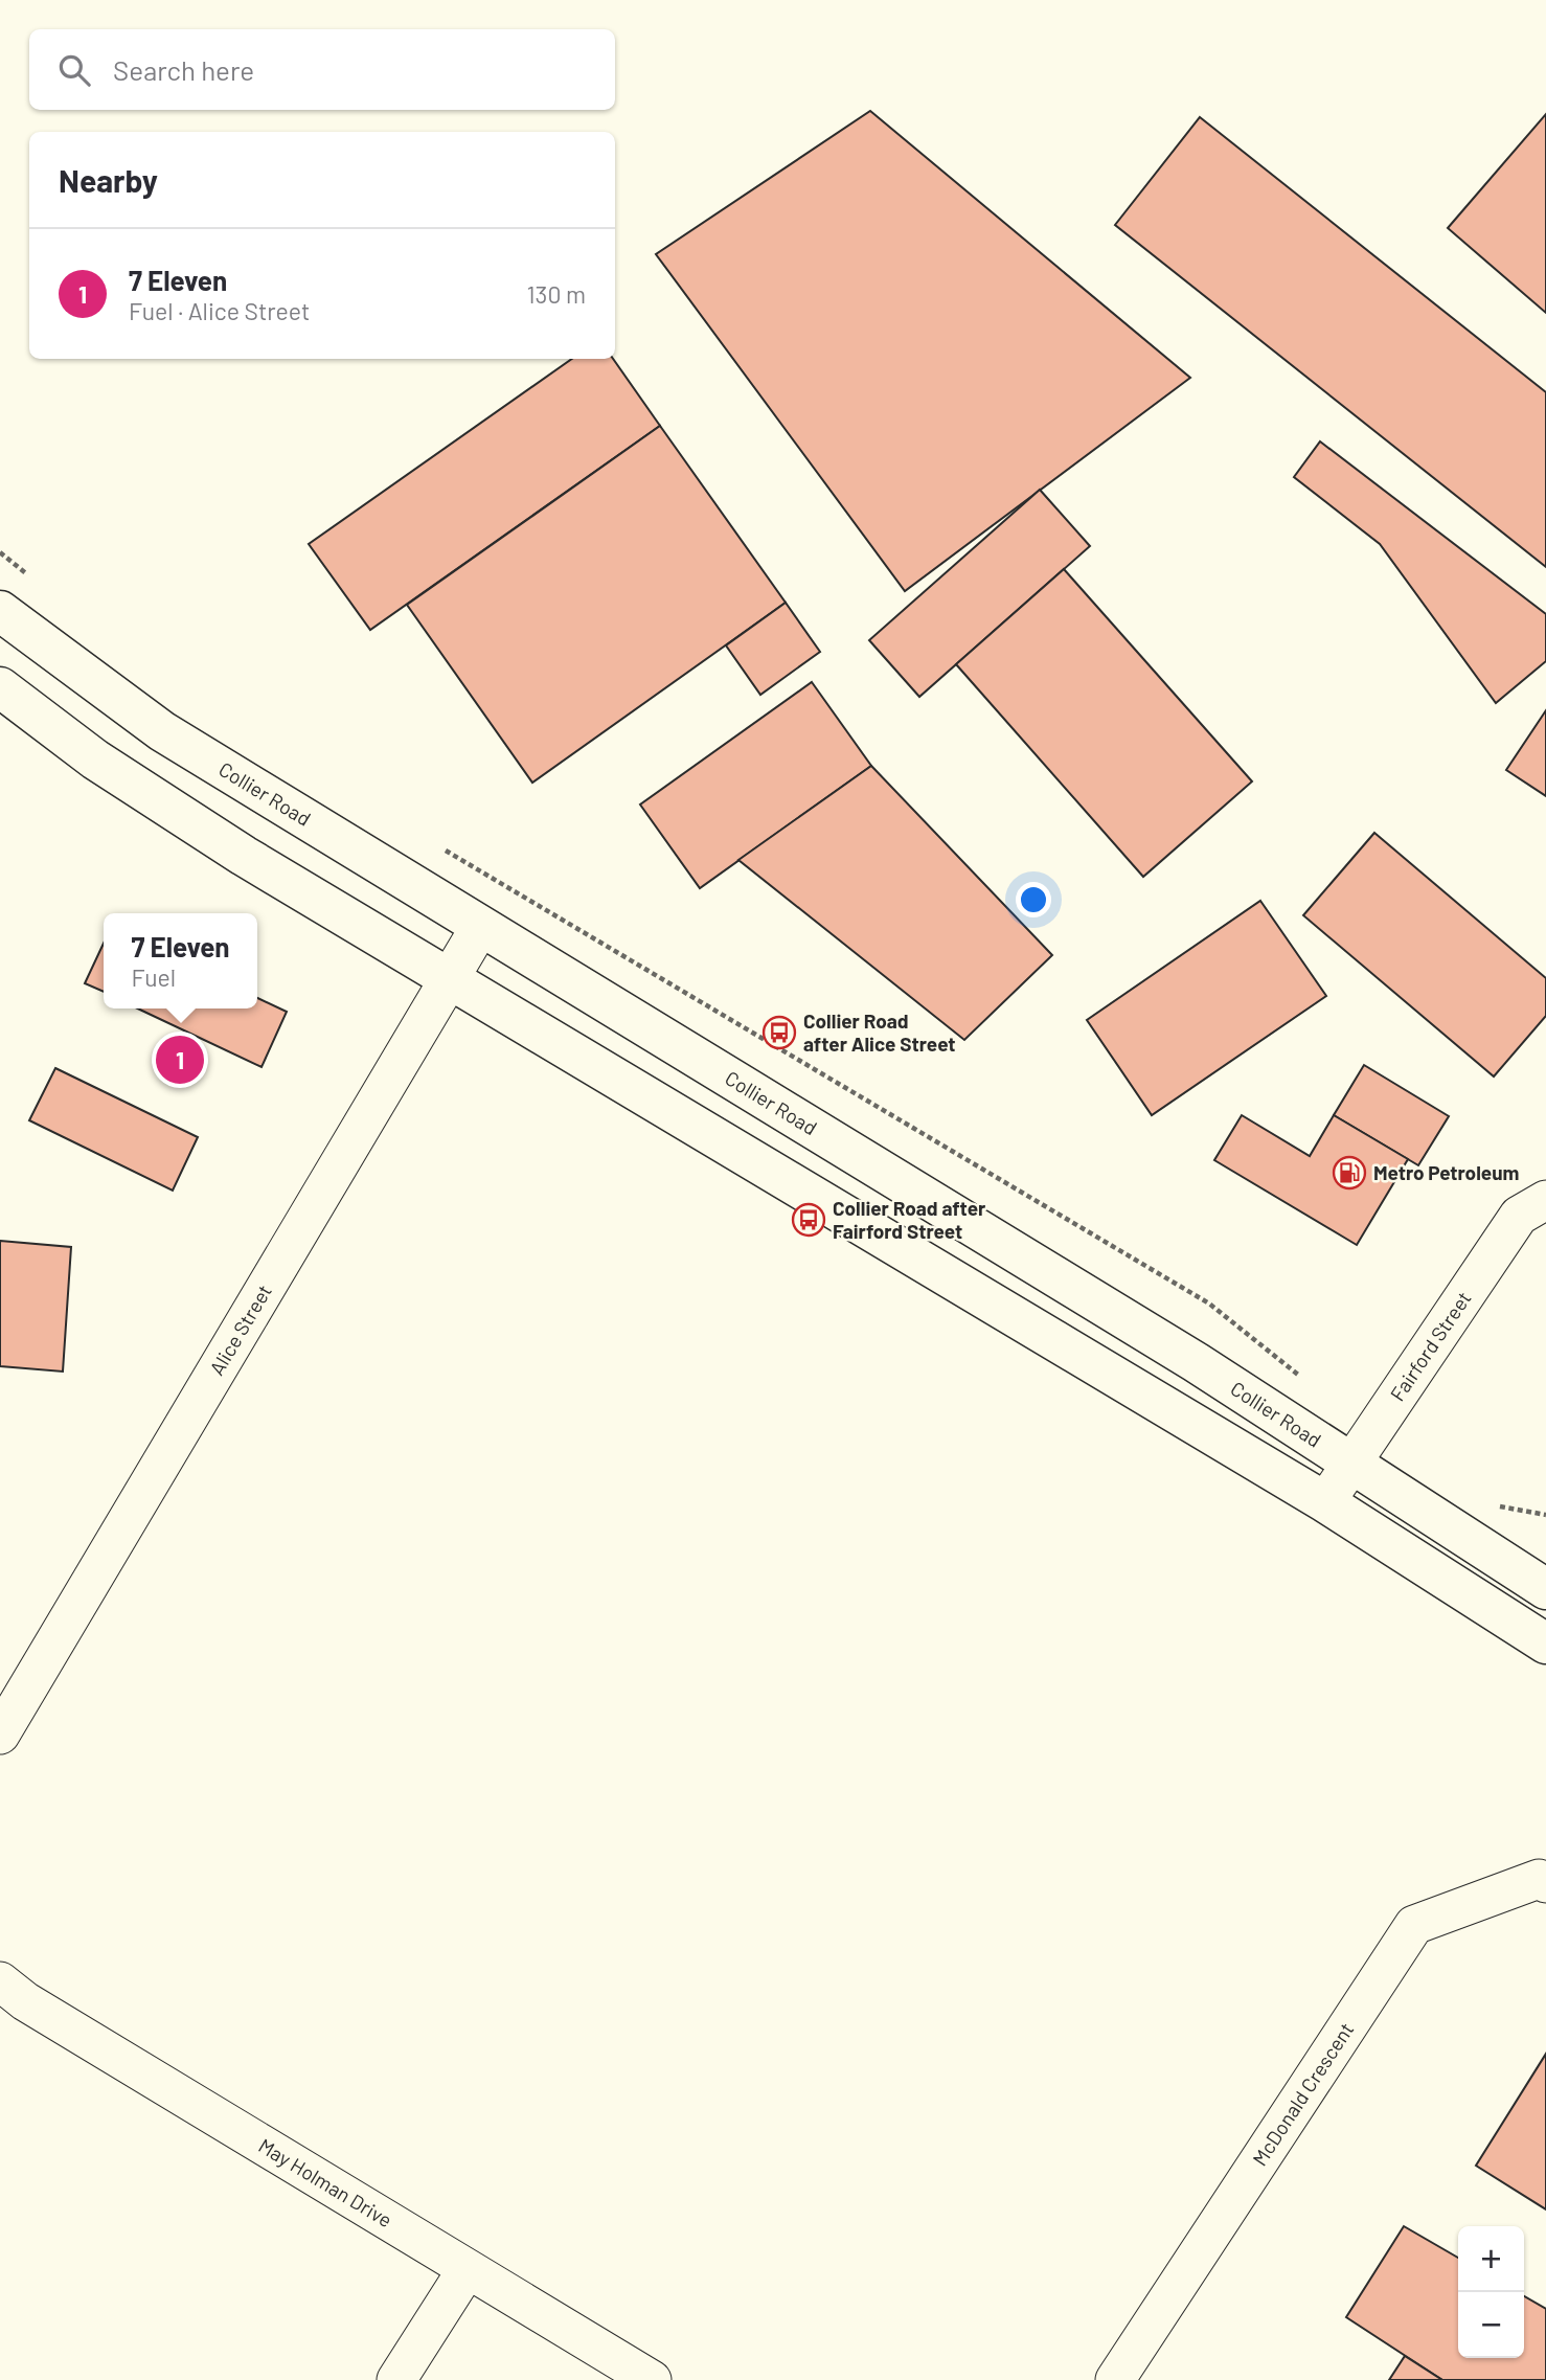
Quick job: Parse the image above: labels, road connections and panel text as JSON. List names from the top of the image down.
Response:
{
  "streets": {
    "main road": ["Collier Road"],
    "street": [
      "Alice Street",
      "Fairford Street",
      "McDonald Crescent",
      "May Holman Drive"
    ]
  },
  "crossings": [
    ["Collier Road", "Alice Street"],
    ["Collier Road", "Fairford Street"]
  ],
  "places": {
    "bus stop": ["Collier Road after Alice Street", "Collier Road after Fairford Street"],
    "fuel station": ["Metro Petroleum"]
  },
  "page": {
    "search": "Search here",
    "heading": "Nearby",
    "list": [
      {
        "mark": "1",
        "name": "7 Eleven",
        "note": "Fuel · Alice Street",
        "value": "130 m"
      }
    ],
    "popup": ["7 Eleven", "Fuel"],
    "pins": "1",
    "map_buttons": ["+", "−"]
  }
}
